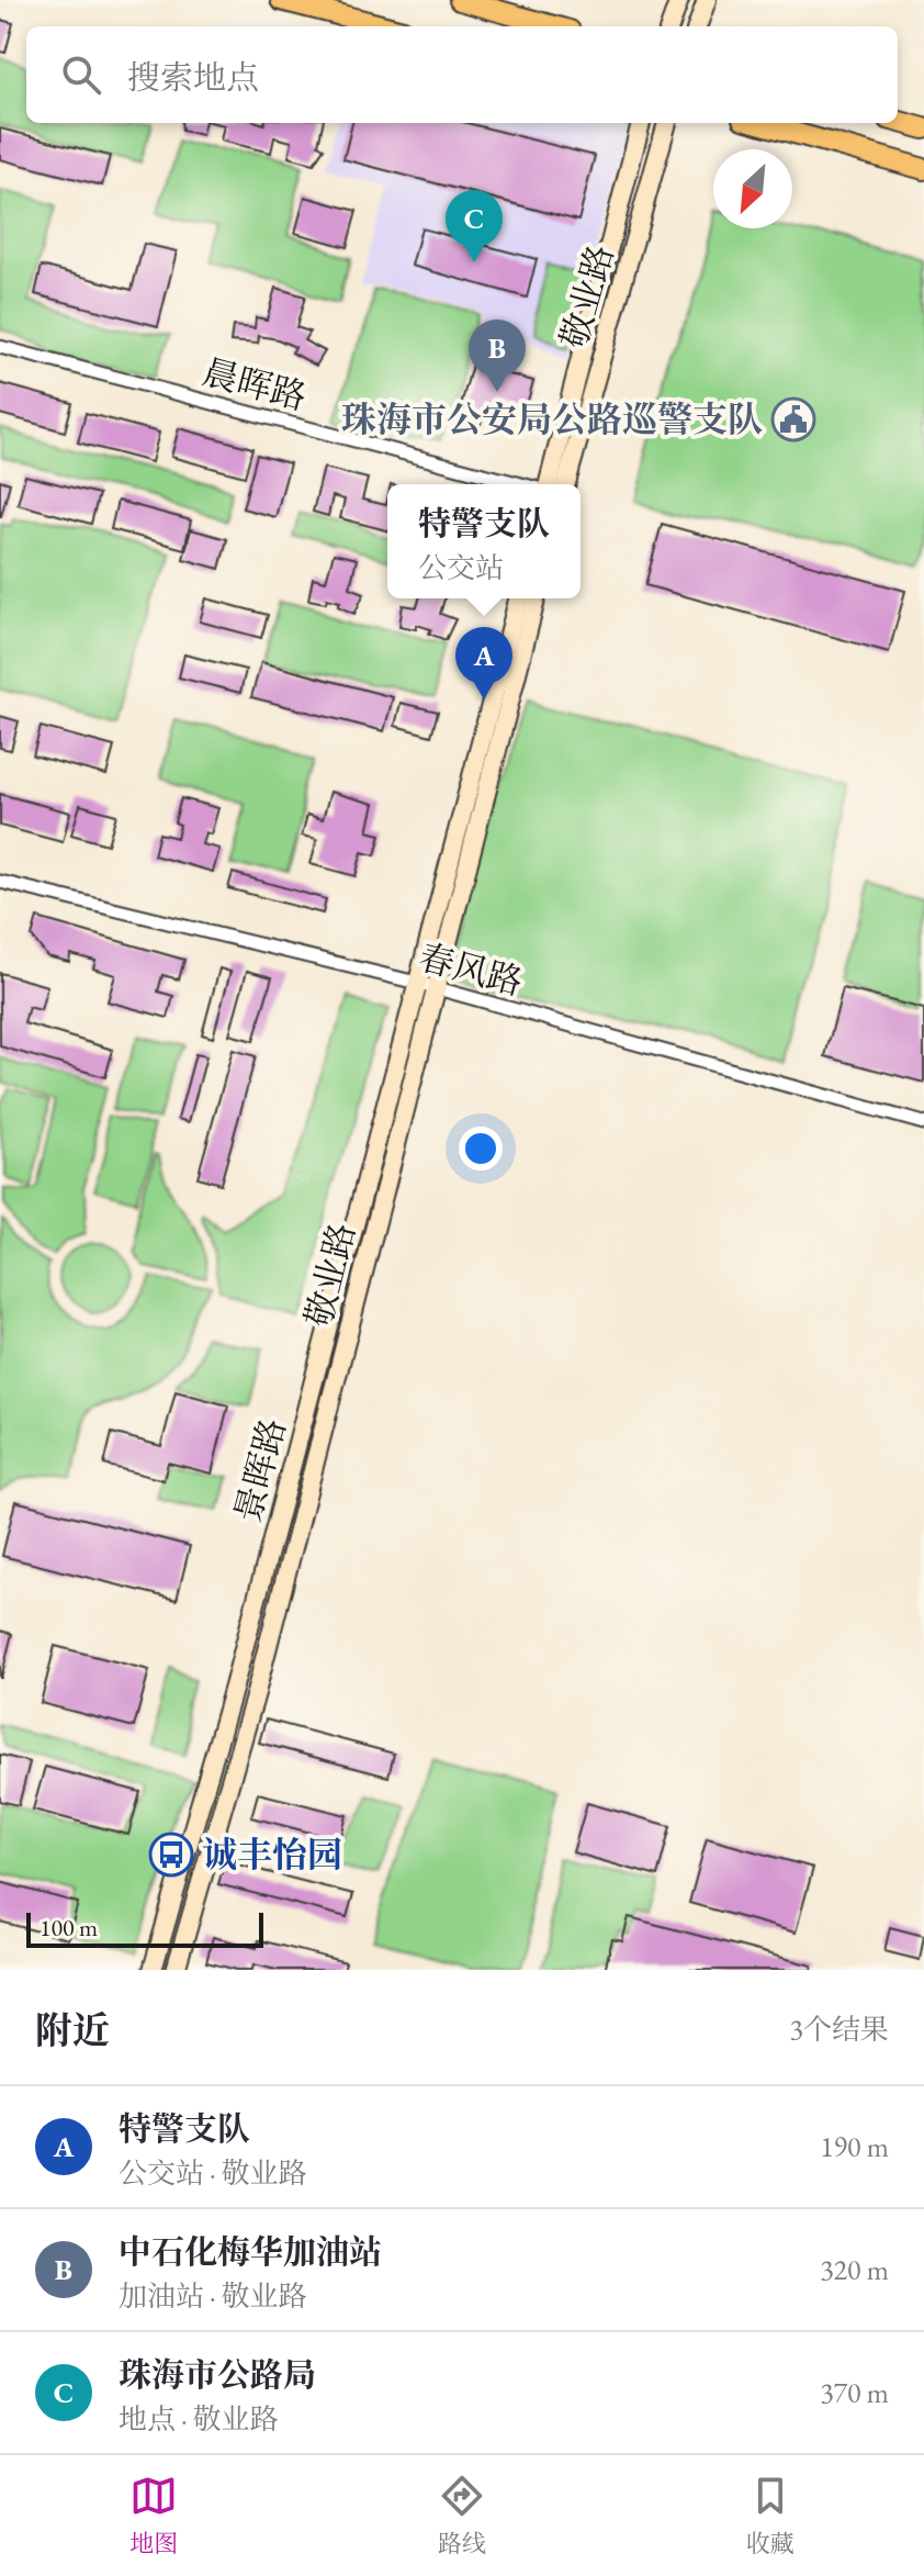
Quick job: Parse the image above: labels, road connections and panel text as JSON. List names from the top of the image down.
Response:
{
  "streets": {
    "main road": ["敬业路", "景晖路"],
    "street": ["晨晖路", "春风路"]
  },
  "crossings": [
    ["敬业路", "春风路"],
    ["敬业路", "景晖路"],
    ["春风路", "景晖路"]
  ],
  "places": {
    "public building": ["珠海市公安局公路巡警支队"],
    "bus stop": ["诚丰怡园"]
  },
  "scale_bar": "100 m",
  "north": "bottom left",
  "page": {
    "search": "搜索地点",
    "pins": ["C", "B", "A"],
    "popup": ["特警支队", "公交站"],
    "scale": "100 m",
    "heading": ["附近", "3个结果"],
    "list": [
      {
        "mark": "A",
        "name": "特警支队",
        "note": "公交站 · 敬业路",
        "value": "190 m"
      },
      {
        "mark": "B",
        "name": "中石化梅华加油站",
        "note": "加油站 · 敬业路",
        "value": "320 m"
      },
      {
        "mark": "C",
        "name": "珠海市公路局",
        "note": "地点 · 敬业路",
        "value": "370 m"
      }
    ],
    "nav": ["地图", "路线", "收藏"]
  }
}
